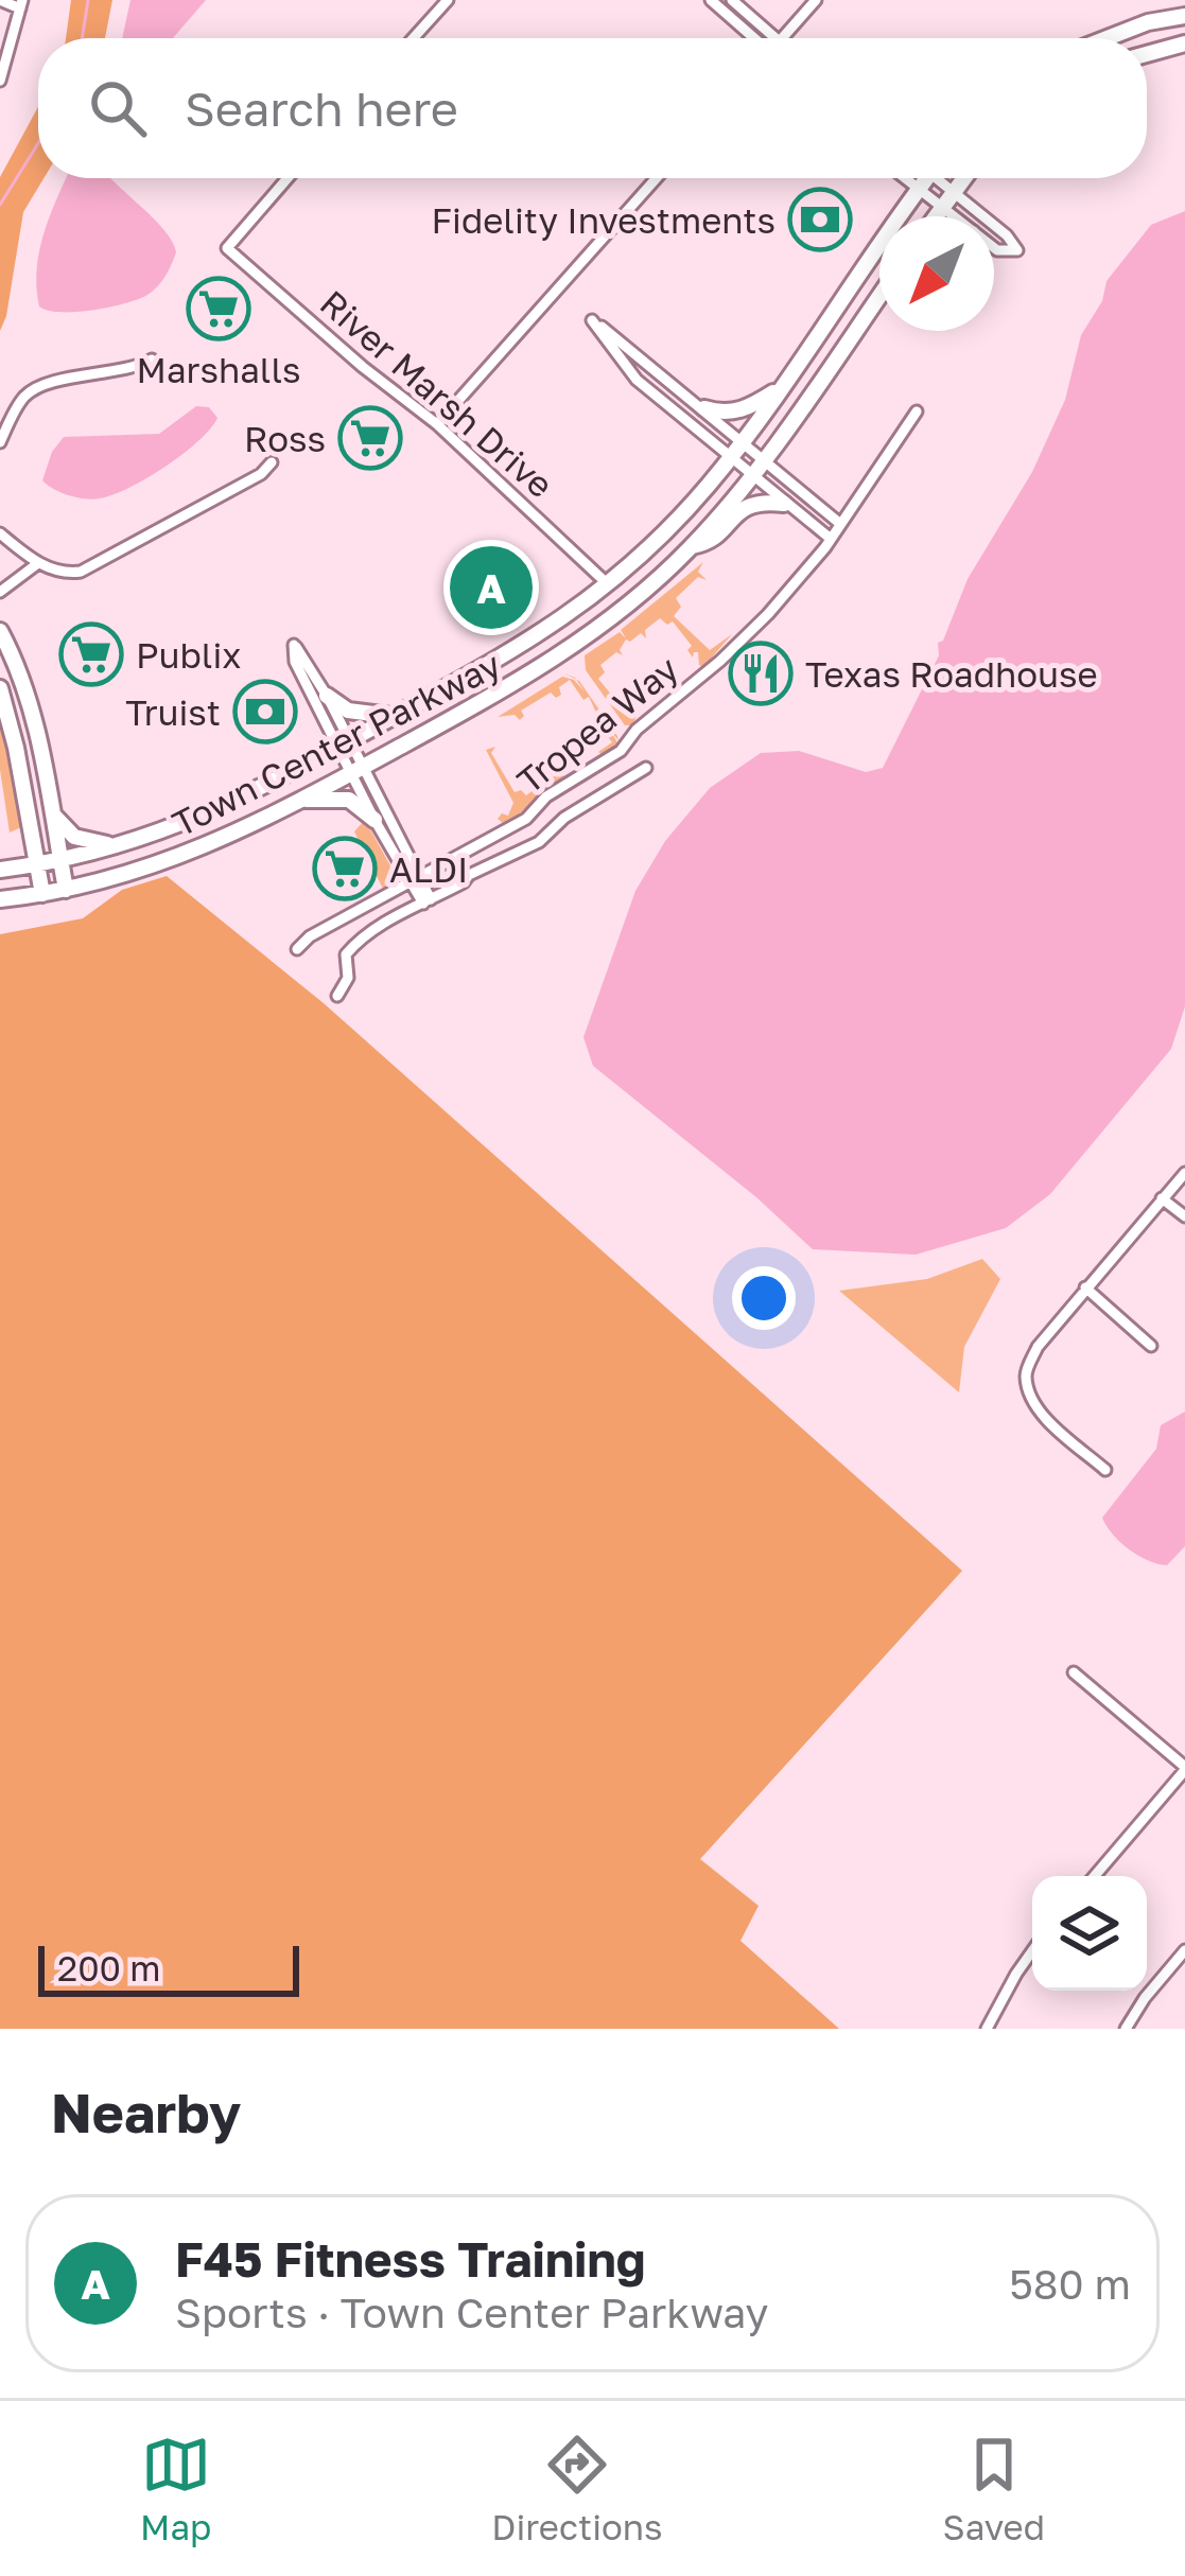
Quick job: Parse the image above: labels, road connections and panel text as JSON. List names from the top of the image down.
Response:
{
  "streets": {
    "main road": ["Town Center Parkway"],
    "street": ["River Marsh Drive", "Tropea Way"]
  },
  "crossings": [
    ["River Marsh Drive", "Town Center Parkway"]
  ],
  "places": {
    "bank": ["Fidelity Investments", "Truist"],
    "supermarket": [
      "Marshalls",
      "Ross",
      "Publix",
      "ALDI"
    ],
    "restaurant": ["Texas Roadhouse"]
  },
  "scale_bar": "200 m",
  "north": "bottom left",
  "page": {
    "search": "Search here",
    "pins": "A",
    "scale": "200 m",
    "heading": "Nearby",
    "list": [
      {
        "mark": "A",
        "name": "F45 Fitness Training",
        "note": "Sports · Town Center Parkway",
        "value": "580 m"
      }
    ],
    "nav": ["Map", "Directions", "Saved"]
  }
}
